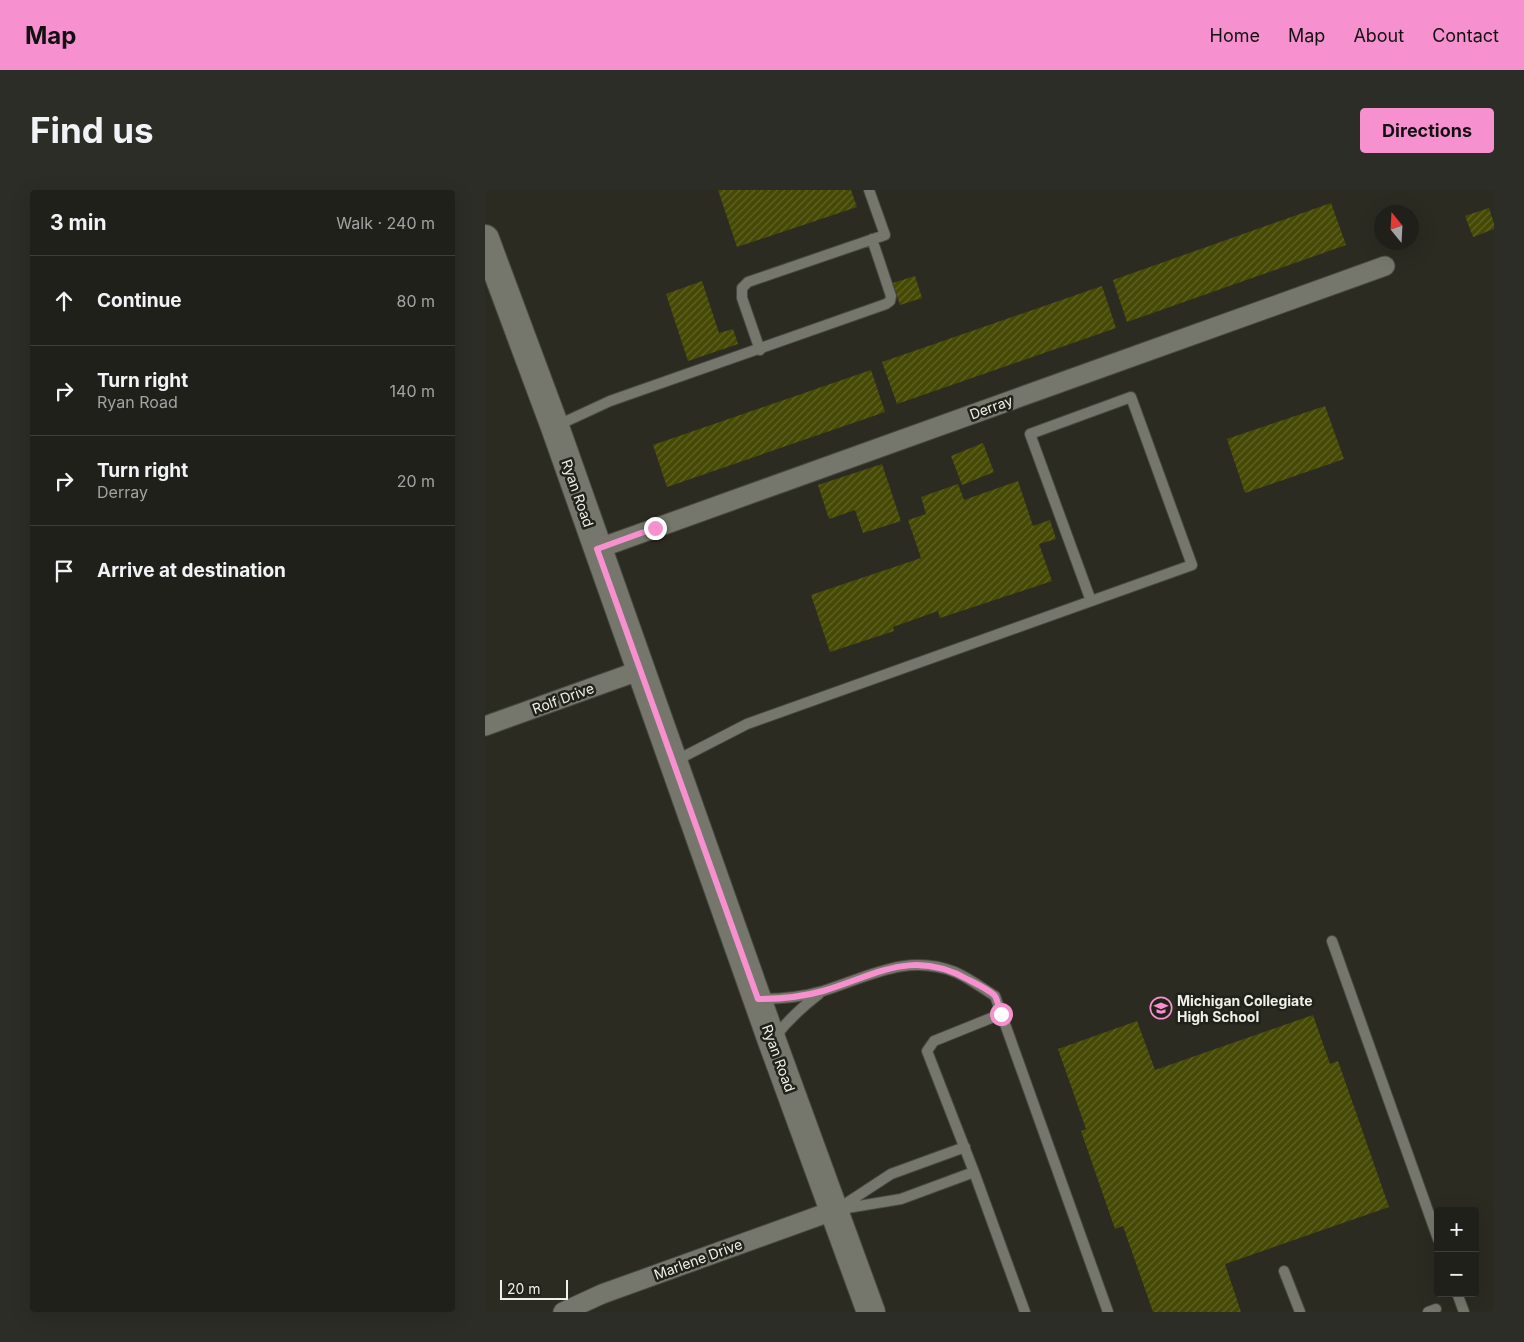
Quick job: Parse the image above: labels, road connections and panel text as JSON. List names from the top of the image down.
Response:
{
  "streets": {
    "main road": ["Ryan Road"],
    "street": ["Derray", "Rolf Drive", "Marlene Drive"]
  },
  "crossings": [
    ["Derray", "Ryan Road"],
    ["Ryan Road", "Rolf Drive"],
    ["Ryan Road", "Marlene Drive"]
  ],
  "places": {
    "school or university": ["Michigan Collegiate High School"]
  },
  "scale_bar": "20 m",
  "north": "top",
  "page": {
    "header": "Map",
    "nav": [
      "Home",
      "Map",
      "About",
      "Contact"
    ],
    "buttons": "Directions",
    "title": "Find us",
    "heading": ["3 min", "Walk · 240 m"],
    "list": [
      ["Continue", "80 m"],
      ["Turn right", "Ryan Road", "140 m"],
      ["Turn right", "Derray", "20 m"],
      "Arrive at destination"
    ],
    "map_buttons": ["+", "−"],
    "scale": "20 m"
  }
}
